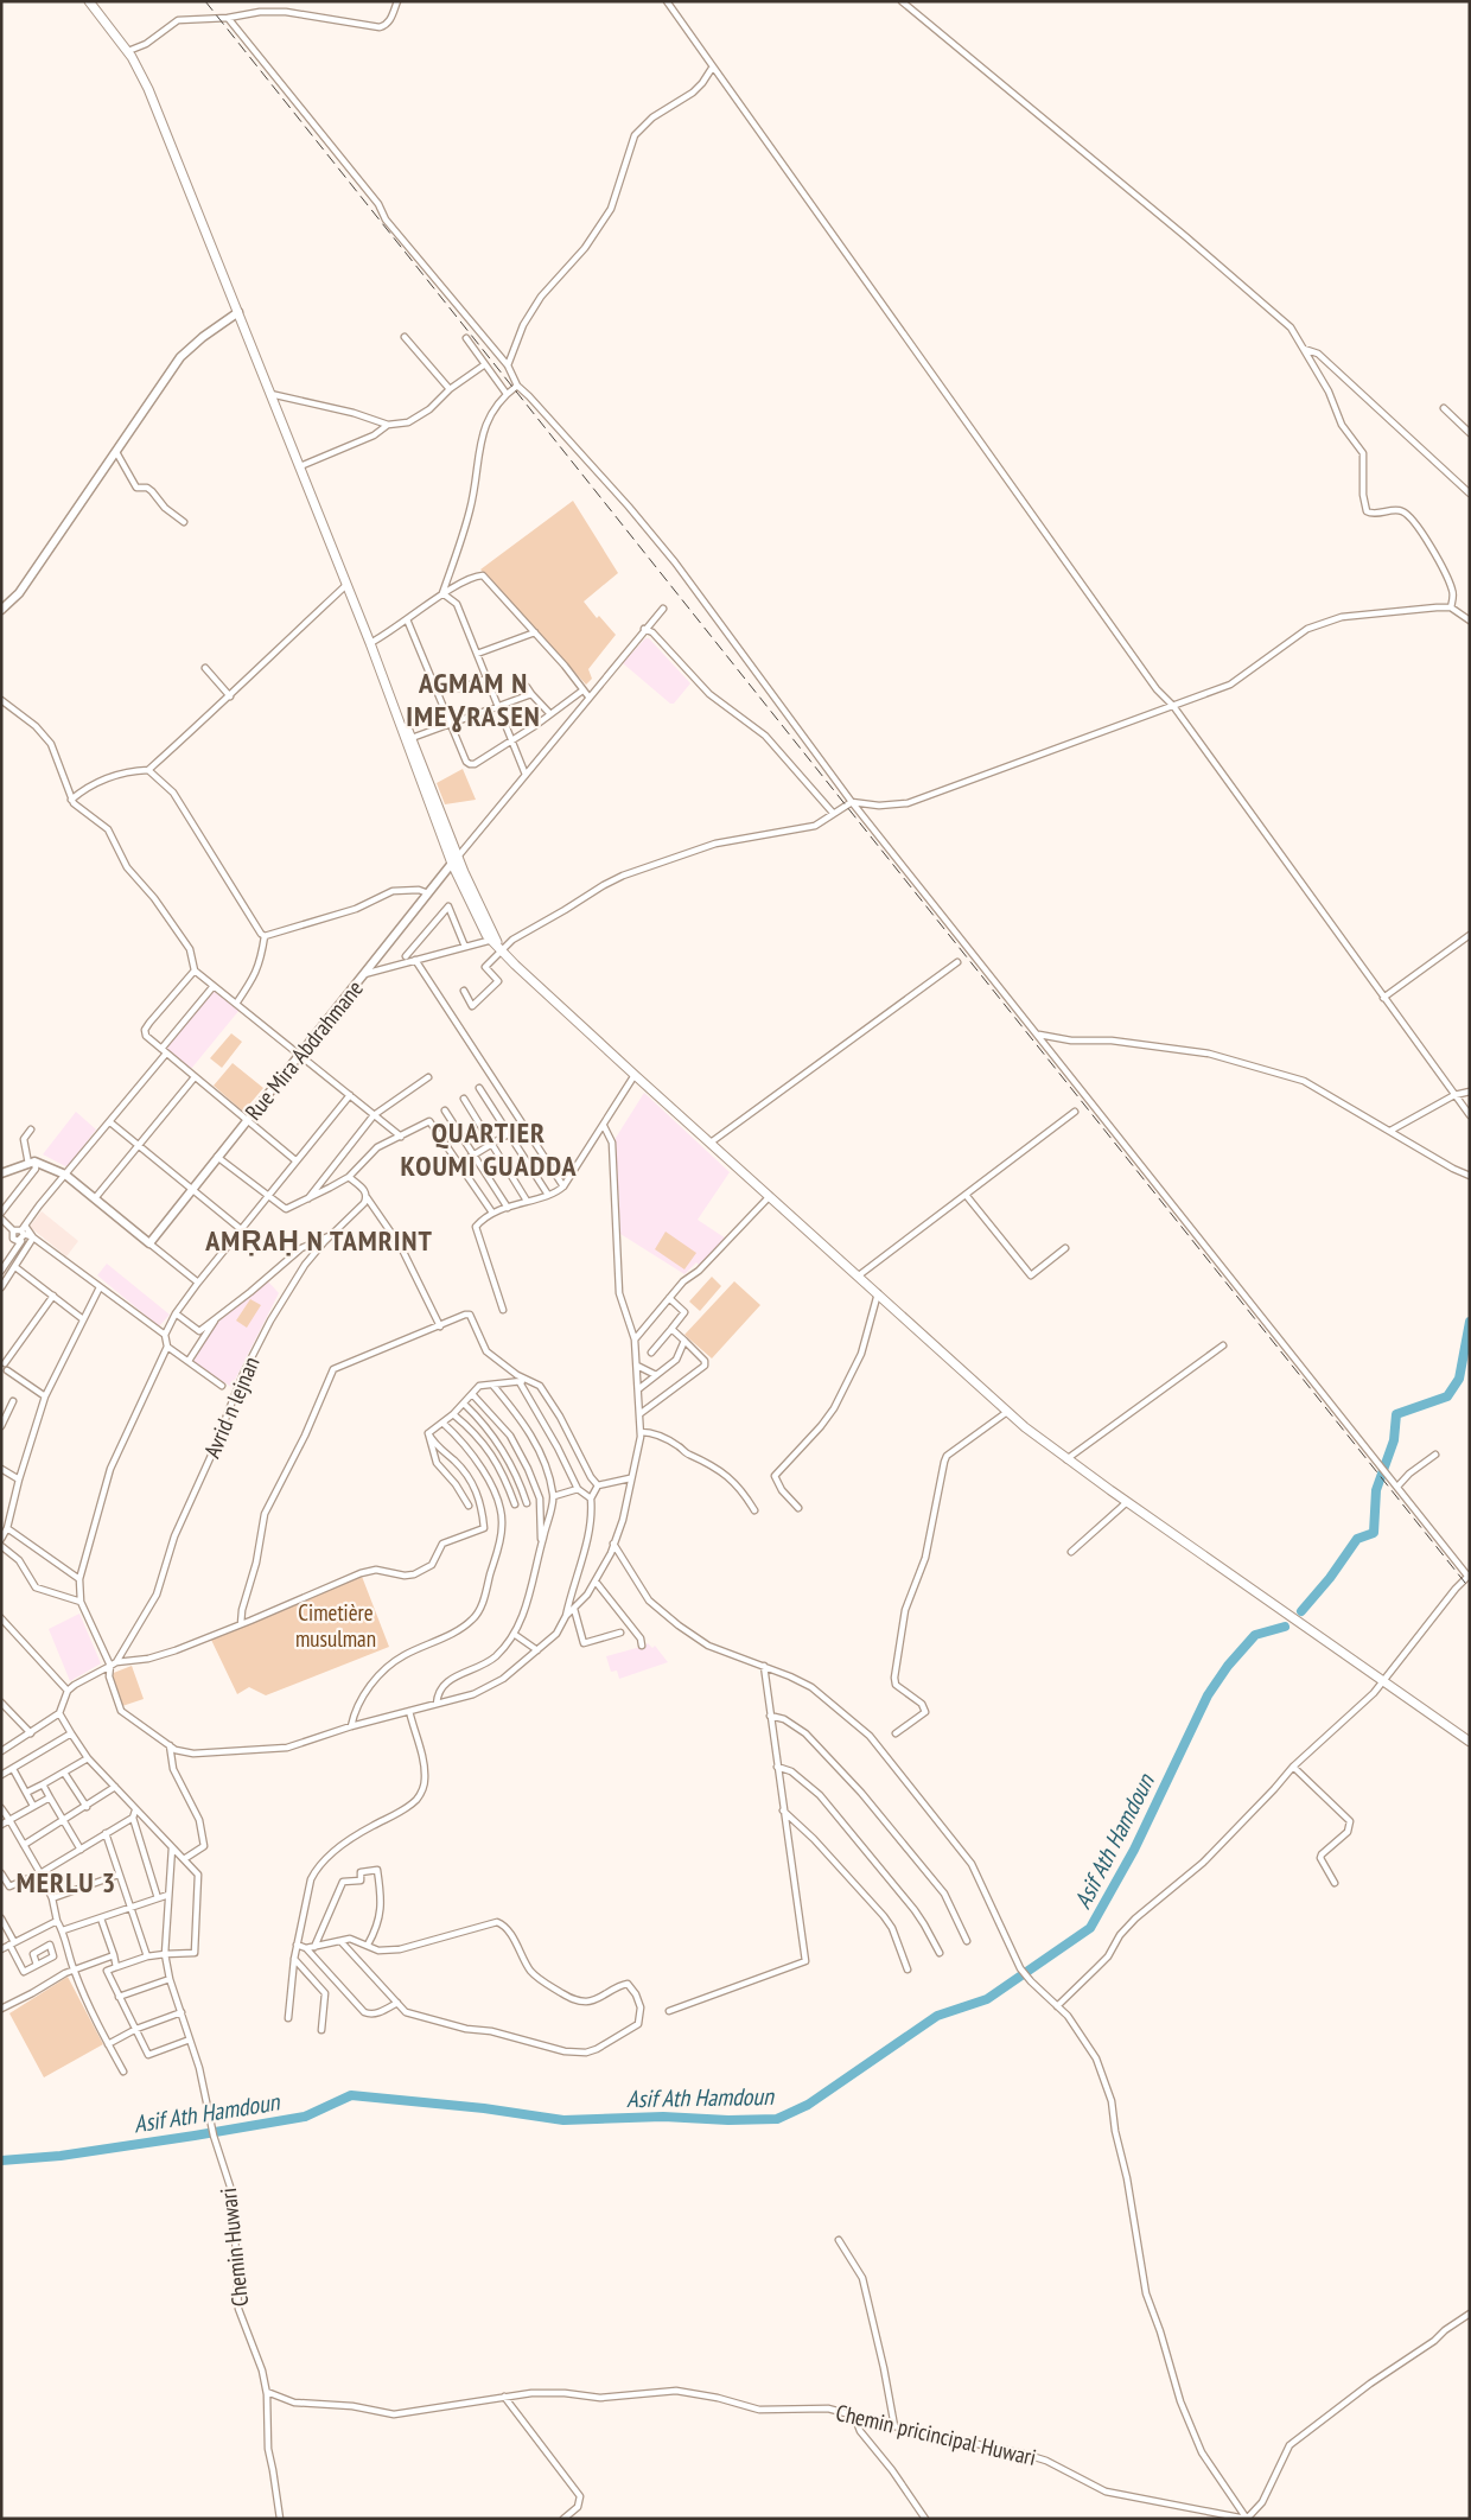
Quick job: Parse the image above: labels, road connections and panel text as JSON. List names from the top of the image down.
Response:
{
  "streets": {
    "main road": ["Rue Mira Abdrahmane"],
    "street": ["Avrid n lejnan", "Chemin Huwari", "Chemin pricincipal Huwari"]
  },
  "crossings": [
    ["Chemin Huwari", "Chemin pricincipal Huwari"]
  ],
  "districts": [
    "AGMAM N IMEƔRASEN",
    "QUARTIER KOUMI GUADDA",
    "AMṚAḤ N TAMRINT",
    "MERLU 3"
  ],
  "water": ["Asif Ath Hamdoun"],
  "parks": ["Cimetière musulman"]
}
